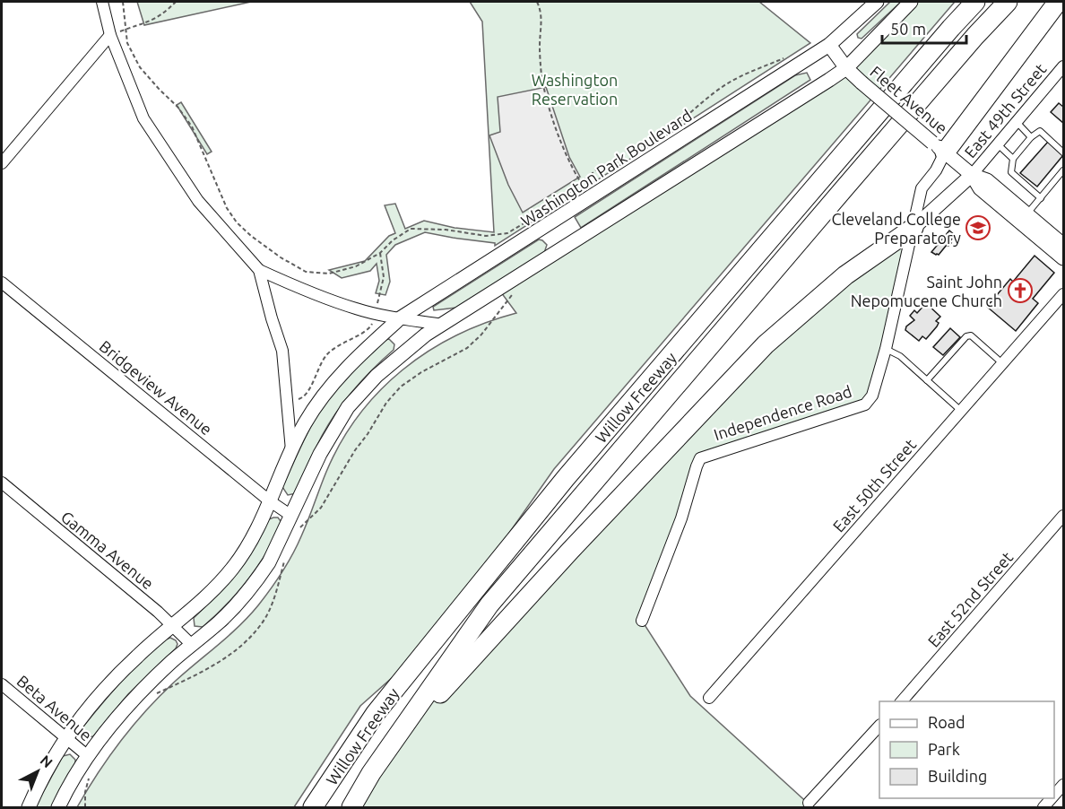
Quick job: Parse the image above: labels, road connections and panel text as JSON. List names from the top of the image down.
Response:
{
  "streets": {
    "highway": ["Willow Freeway"],
    "street": [
      "Fleet Avenue",
      "East 49th Street",
      "Washington Park Boulevard",
      "Bridgeview Avenue",
      "Independence Road",
      "East 50th Street",
      "Gamma Avenue",
      "East 52nd Street",
      "Beta Avenue"
    ]
  },
  "crossings": [
    ["Fleet Avenue", "East 49th Street"],
    ["Fleet Avenue", "Washington Park Boulevard"],
    ["Fleet Avenue", "Independence Road"],
    ["Washington Park Boulevard", "Bridgeview Avenue"],
    ["Washington Park Boulevard", "Gamma Avenue"],
    ["Washington Park Boulevard", "Beta Avenue"]
  ],
  "parks": ["Washington Reservation"],
  "places": {
    "school or university": ["Cleveland College Preparatory"],
    "church": ["Saint John Nepomucene Church"]
  },
  "legend": ["Road", "Park", "Building"],
  "scale_bar": "50 m",
  "north": "top right"
}
